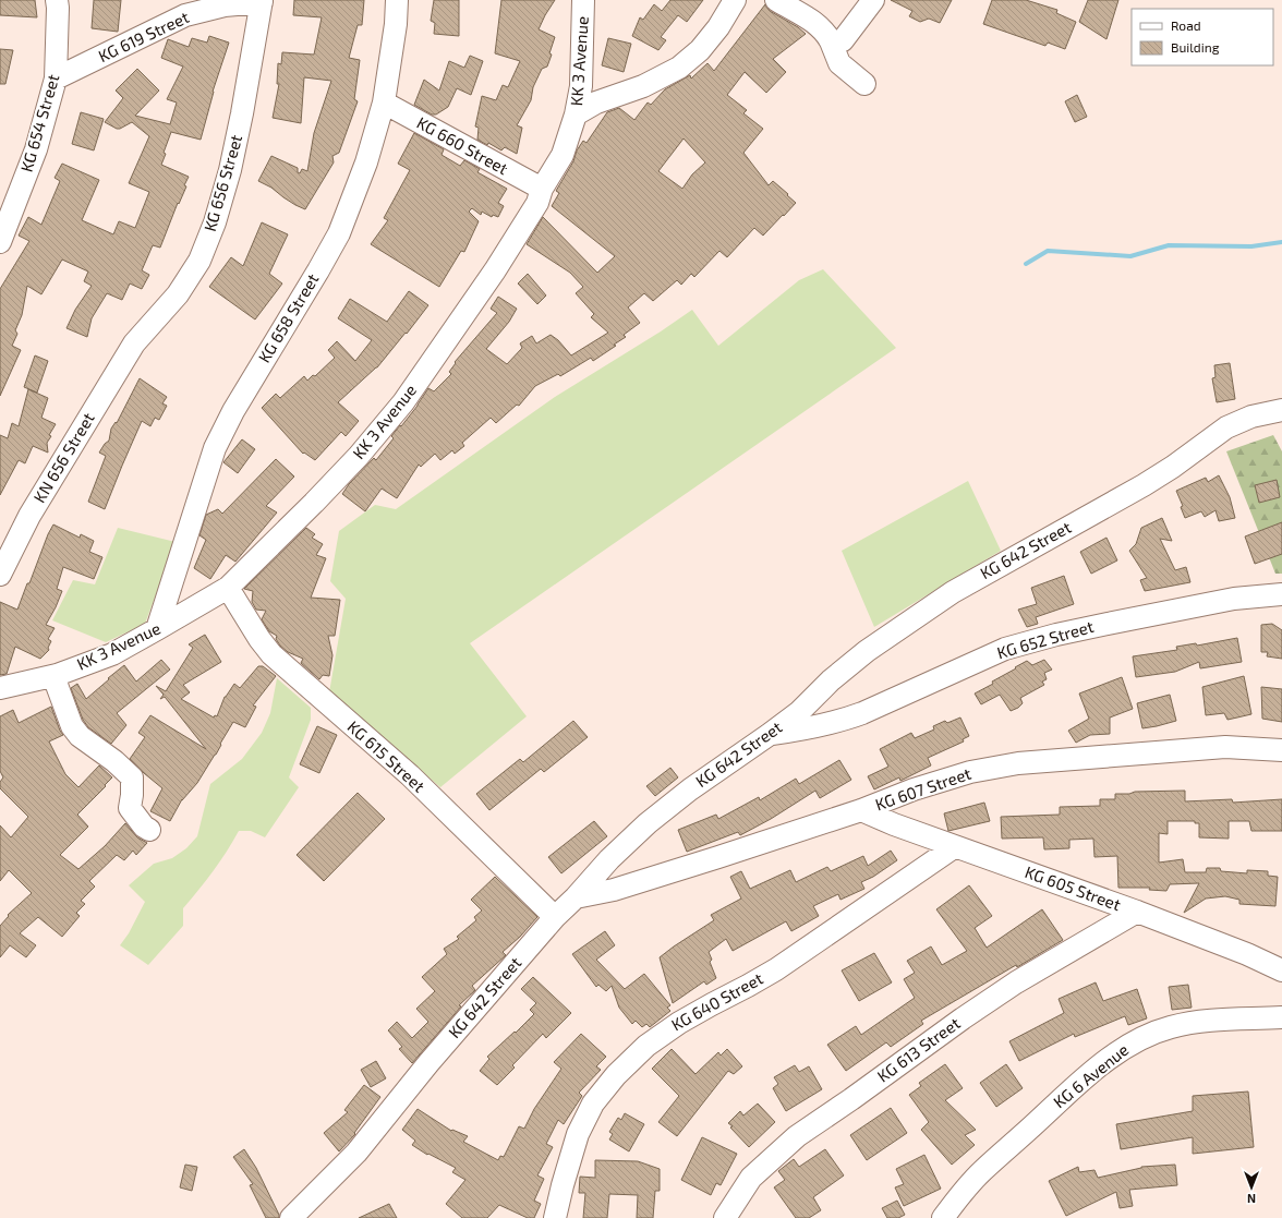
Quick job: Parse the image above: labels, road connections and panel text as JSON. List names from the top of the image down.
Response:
{
  "streets": {
    "street": [
      "KG 619 Street",
      "KK 3 Avenue",
      "KG 654 Street",
      "KG 660 Street",
      "KG 656 Street",
      "KG 658 Street",
      "KN 656 Street",
      "KG 642 Street",
      "KG 652 Street",
      "KG 615 Street",
      "KG 607 Street",
      "KG 605 Street",
      "KG 640 Street",
      "KG 613 Street",
      "KG 6 Avenue"
    ]
  },
  "crossings": [
    ["KG 619 Street", "KG 654 Street"],
    ["KG 619 Street", "KG 656 Street"],
    ["KK 3 Avenue", "KG 660 Street"],
    ["KK 3 Avenue", "KG 658 Street"],
    ["KK 3 Avenue", "KG 615 Street"],
    ["KG 660 Street", "KG 658 Street"],
    ["KG 656 Street", "KN 656 Street"],
    ["KG 642 Street", "KG 652 Street"],
    ["KG 642 Street", "KG 615 Street"],
    ["KG 642 Street", "KG 607 Street"],
    ["KG 607 Street", "KG 605 Street"],
    ["KG 605 Street", "KG 640 Street"],
    ["KG 605 Street", "KG 613 Street"]
  ],
  "legend": ["Road", "Building"],
  "north": "bottom"
}
